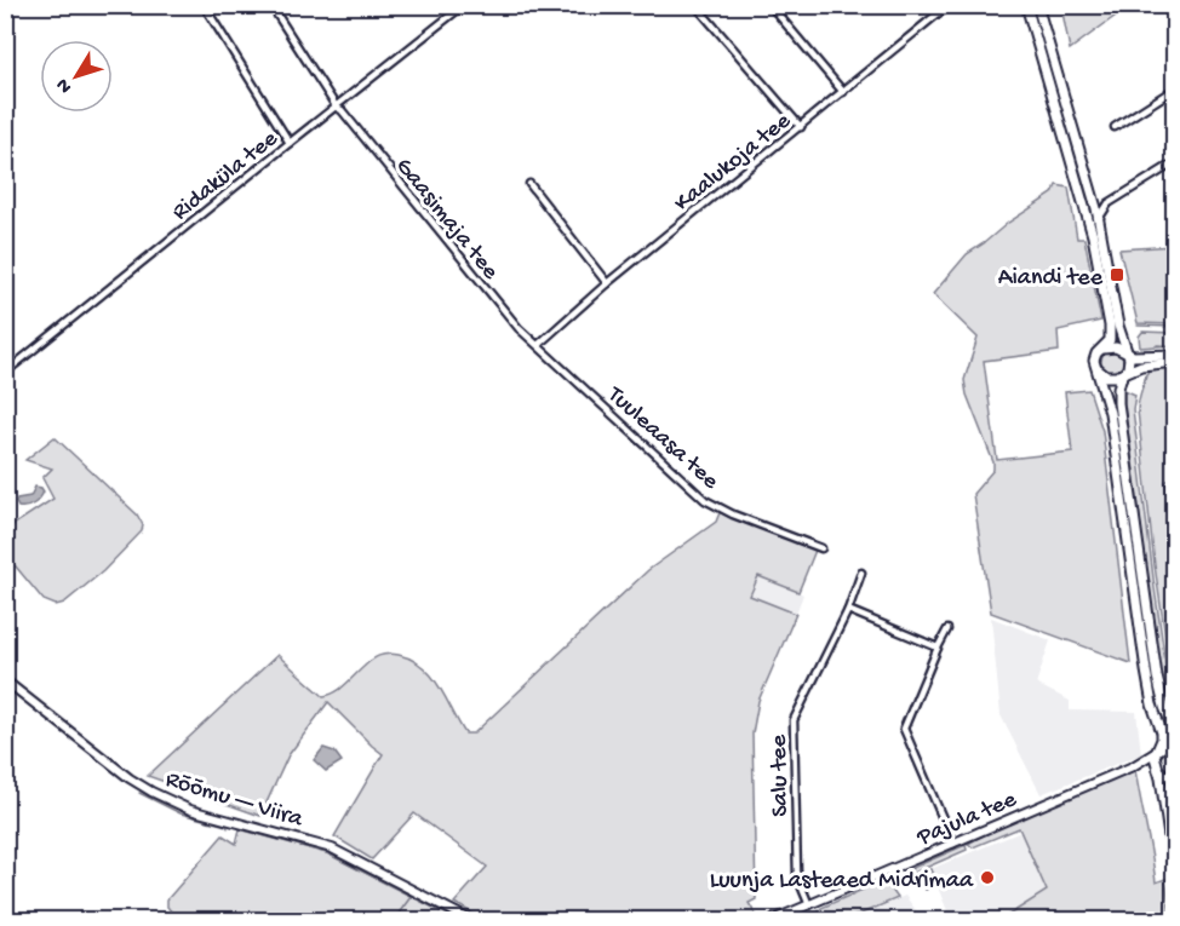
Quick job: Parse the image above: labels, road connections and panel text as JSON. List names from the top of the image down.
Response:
{
  "streets": {
    "street": [
      "Kaalukoja tee",
      "Ridaküla tee",
      "Gaasimaja tee",
      "Tuuleaasa tee",
      "Salu tee",
      "Rõõmu — Viira",
      "Pajula tee"
    ]
  },
  "crossings": [
    ["Kaalukoja tee", "Gaasimaja tee"],
    ["Kaalukoja tee", "Tuuleaasa tee"],
    ["Ridaküla tee", "Gaasimaja tee"],
    ["Gaasimaja tee", "Tuuleaasa tee"],
    ["Salu tee", "Pajula tee"]
  ],
  "places": {
    "transit": ["Aiandi tee"],
    "other": ["Luunja Lasteaed Midrimaa"]
  },
  "north": "bottom left"
}
